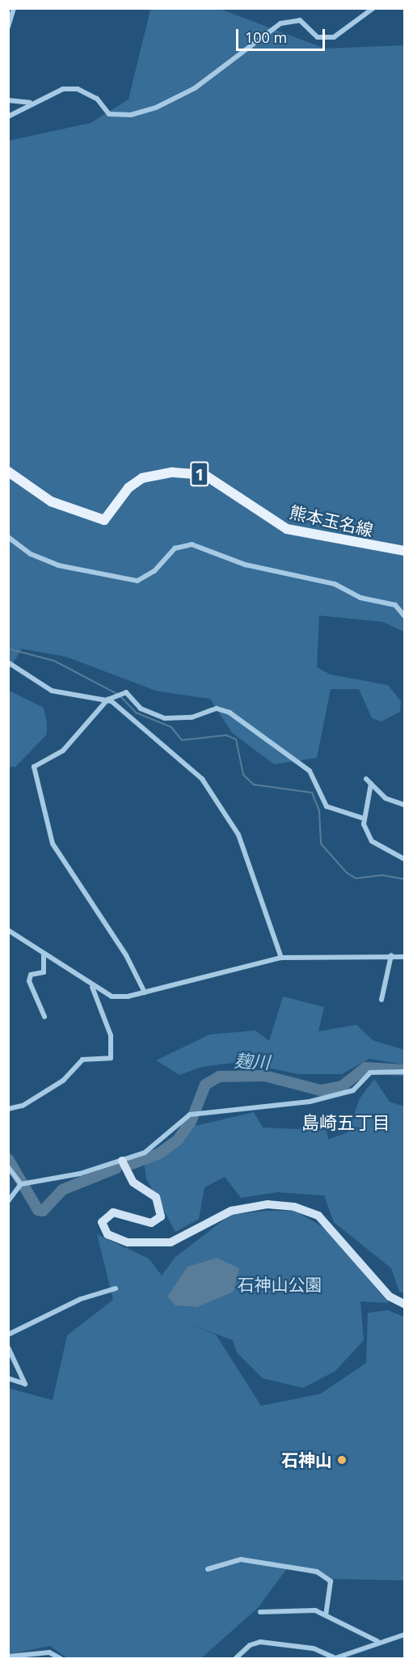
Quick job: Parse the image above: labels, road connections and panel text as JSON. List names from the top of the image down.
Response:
{
  "streets": {
    "main road": ["1", "熊本玉名線"]
  },
  "districts": ["島崎五丁目"],
  "water": ["麹川"],
  "parks": ["石神山公園"],
  "places": ["石神山"],
  "scale_bar": "100 m"
}
